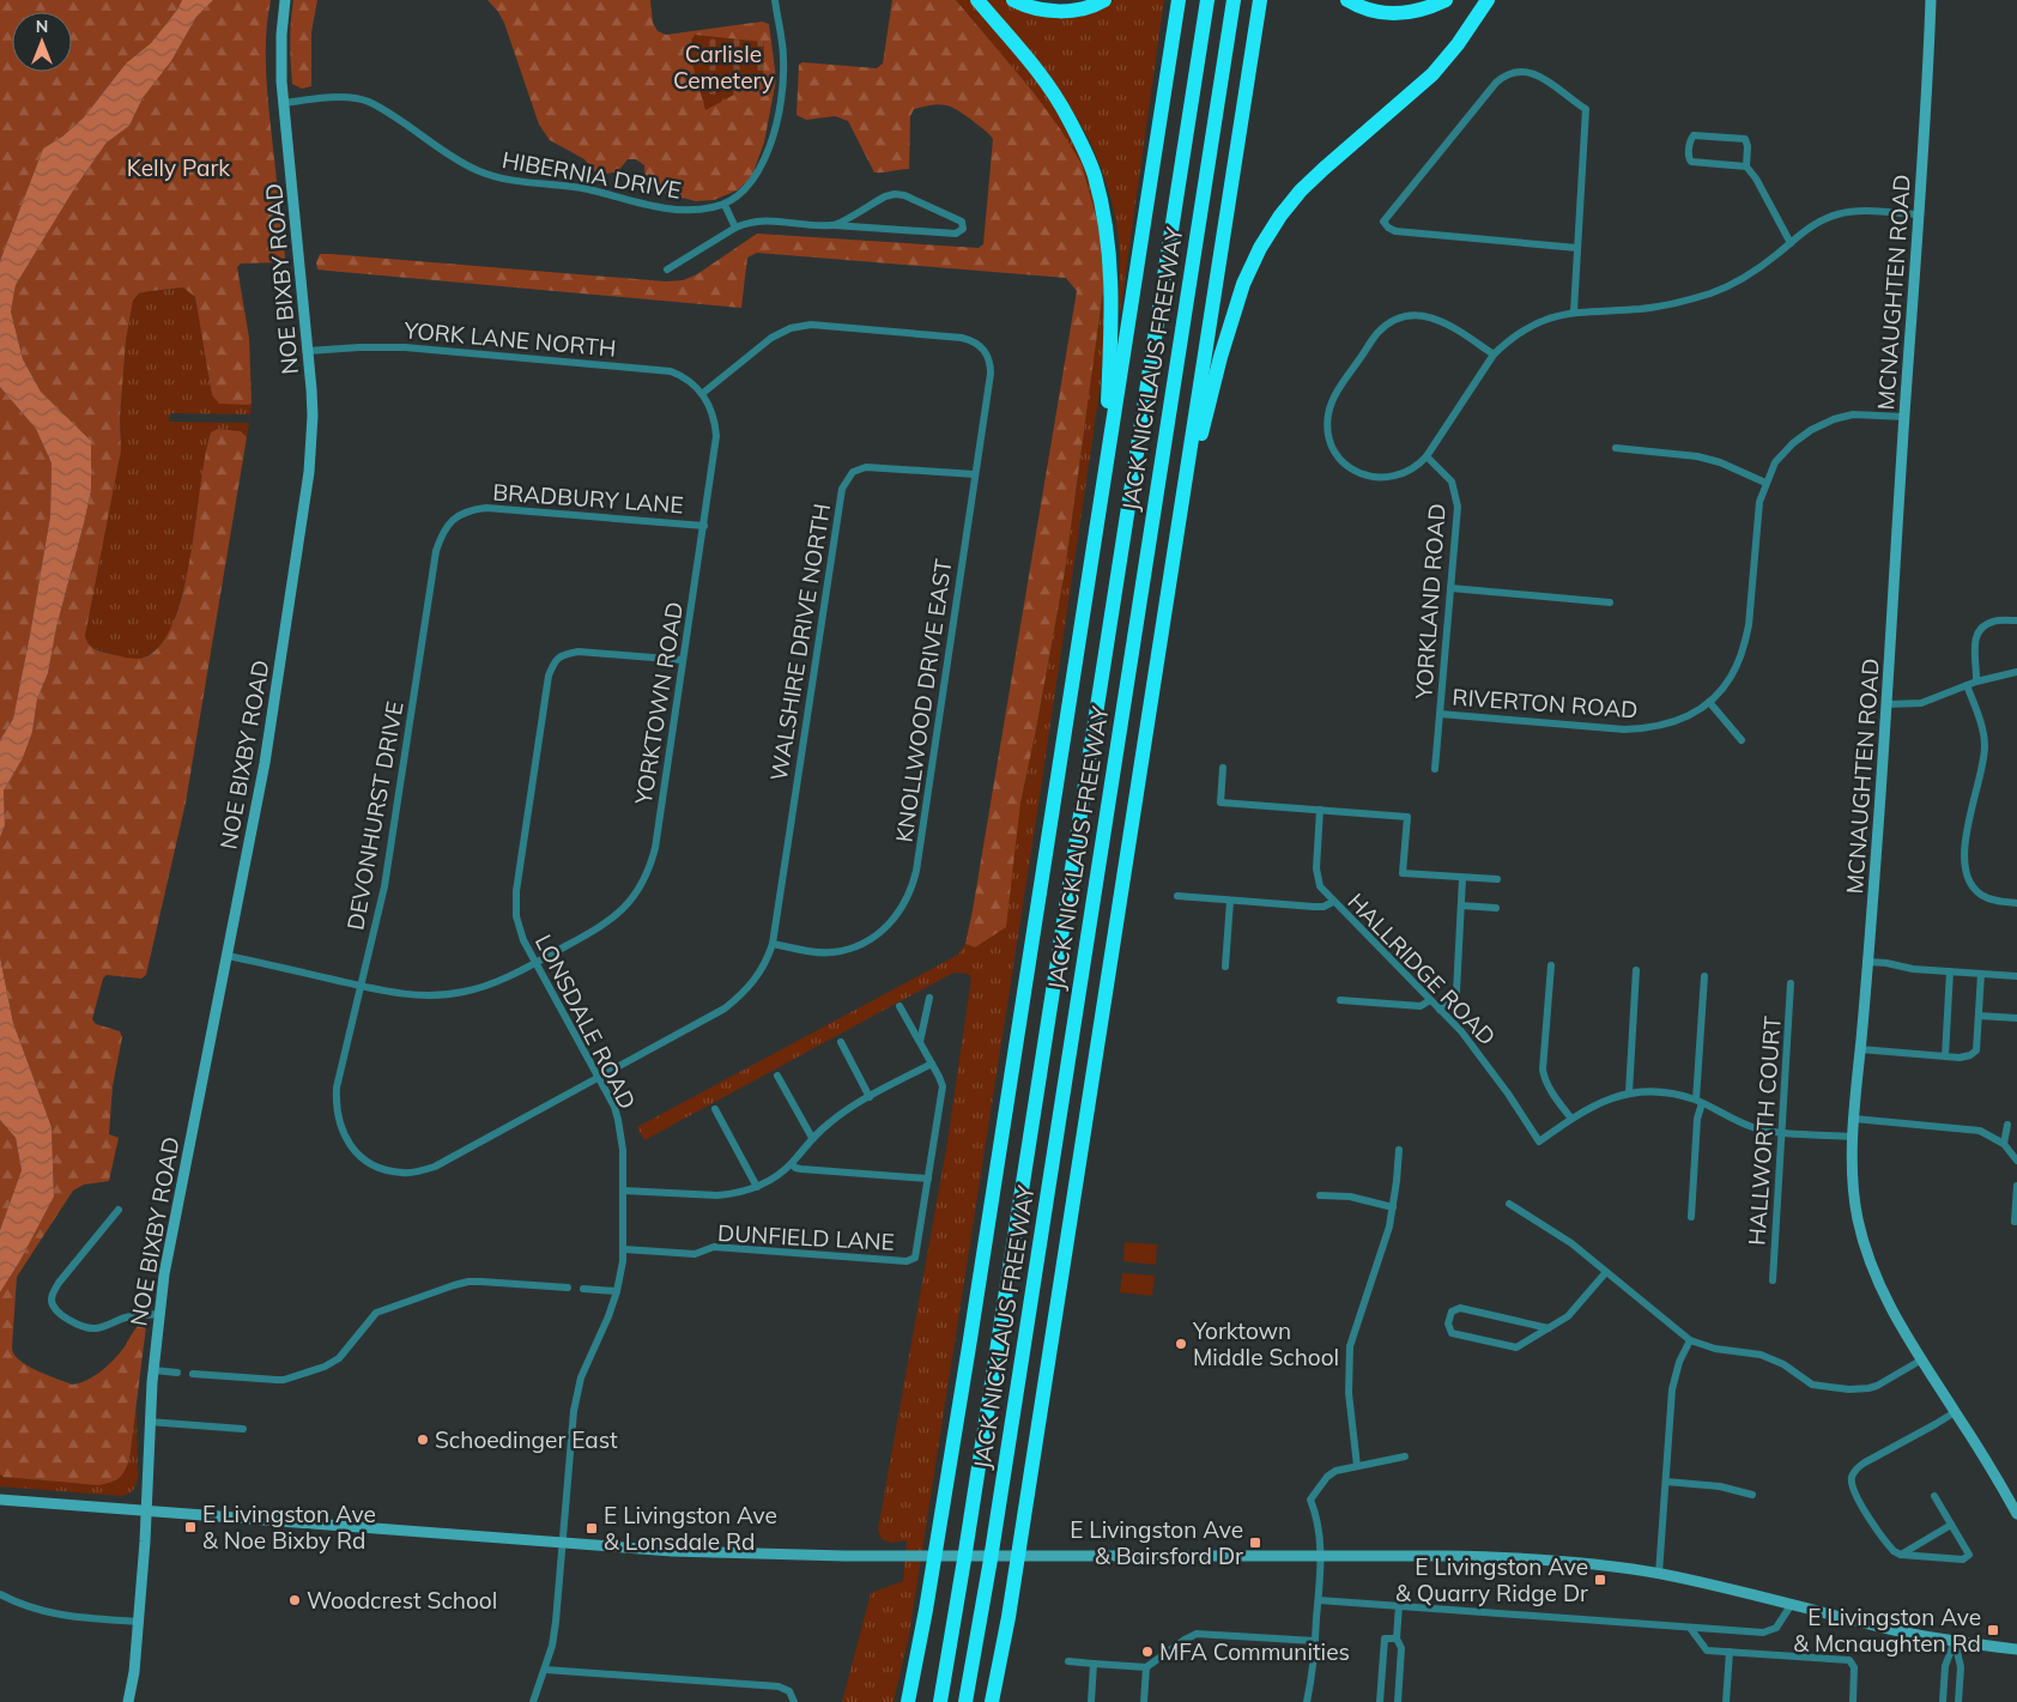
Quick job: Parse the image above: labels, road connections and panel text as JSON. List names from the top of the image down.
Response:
{
  "streets": {
    "highway": ["JACK NICKLAUS FREEWAY"],
    "street": [
      "HIBERNIA DRIVE",
      "NOE BIXBY ROAD",
      "MCNAUGHTEN ROAD",
      "YORK LANE NORTH",
      "BRADBURY LANE",
      "YORKLAND ROAD",
      "WALSHIRE DRIVE NORTH",
      "KNOLLWOOD DRIVE EAST",
      "YORKTOWN ROAD",
      "RIVERTON ROAD",
      "DEVONHURST DRIVE",
      "HALLRIDGE ROAD",
      "LONSDALE ROAD",
      "HALLWORTH COURT",
      "DUNFIELD LANE"
    ]
  },
  "crossings": [
    ["HIBERNIA DRIVE", "NOE BIXBY ROAD"],
    ["NOE BIXBY ROAD", "YORK LANE NORTH"],
    ["NOE BIXBY ROAD", "YORKTOWN ROAD"],
    ["MCNAUGHTEN ROAD", "RIVERTON ROAD"],
    ["YORK LANE NORTH", "KNOLLWOOD DRIVE EAST"],
    ["YORK LANE NORTH", "YORKTOWN ROAD"],
    ["BRADBURY LANE", "YORKTOWN ROAD"],
    ["BRADBURY LANE", "DEVONHURST DRIVE"],
    ["YORKLAND ROAD", "RIVERTON ROAD"],
    ["WALSHIRE DRIVE NORTH", "KNOLLWOOD DRIVE EAST"],
    ["WALSHIRE DRIVE NORTH", "DEVONHURST DRIVE"],
    ["WALSHIRE DRIVE NORTH", "LONSDALE ROAD"],
    ["KNOLLWOOD DRIVE EAST", "YORKTOWN ROAD"],
    ["YORKTOWN ROAD", "DEVONHURST DRIVE"],
    ["YORKTOWN ROAD", "LONSDALE ROAD"],
    ["LONSDALE ROAD", "DUNFIELD LANE"]
  ],
  "parks": ["Carlisle Cemetery", "Kelly Park"],
  "places": {
    "other": [
      "Yorktown Middle School",
      "Schoedinger East",
      "Woodcrest School",
      "MFA Communities"
    ],
    "transit": [
      "E Livingston Ave & Noe Bixby Rd",
      "E Livingston Ave & Lonsdale Rd",
      "E Livingston Ave & Bairsford Dr",
      "E Livingston Ave & Quarry Ridge Dr",
      "E Livingston Ave & Mcnaughten Rd"
    ]
  },
  "north": "top"
}
